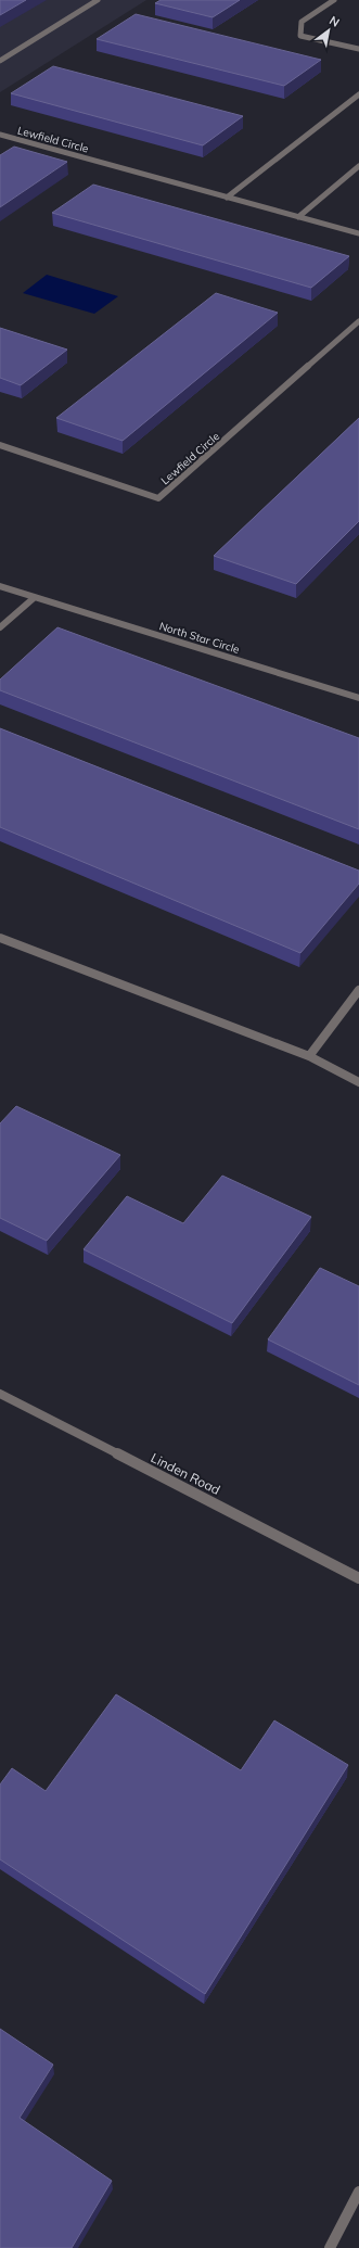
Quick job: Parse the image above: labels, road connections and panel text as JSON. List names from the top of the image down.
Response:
{
  "streets": {
    "street": ["Lewfield Circle", "North Star Circle", "Linden Road"]
  },
  "north": "top right"
}
